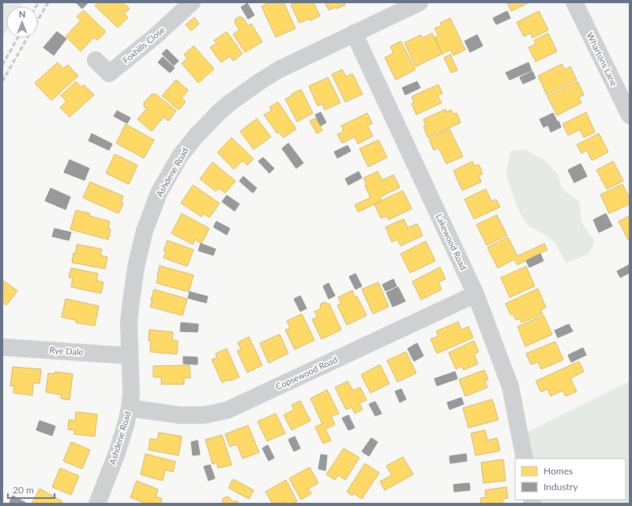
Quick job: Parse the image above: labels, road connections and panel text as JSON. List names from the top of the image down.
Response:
{
  "streets": {
    "street": [
      "Foxhills Close",
      "Whartons Lane",
      "Ashdene Road",
      "Lakewood Road",
      "Rye Dale",
      "Copsewood Road"
    ]
  },
  "crossings": [
    ["Ashdene Road", "Lakewood Road"],
    ["Ashdene Road", "Rye Dale"],
    ["Ashdene Road", "Copsewood Road"],
    ["Lakewood Road", "Copsewood Road"]
  ],
  "legend": ["Homes", "Industry"],
  "scale_bar": "20 m",
  "north": "top"
}
